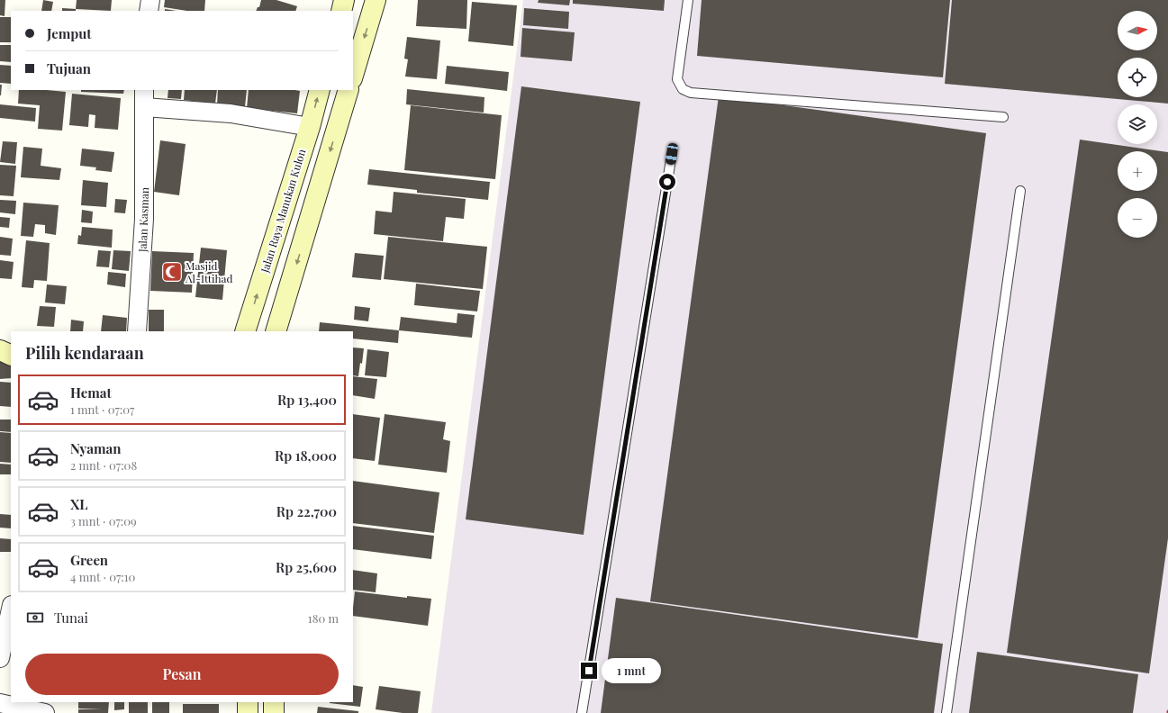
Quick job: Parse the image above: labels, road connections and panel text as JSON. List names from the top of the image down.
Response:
{
  "streets": {
    "main road": ["Jalan Raya Manukan Kulon"],
    "street": ["Jalan Kasman"]
  },
  "places": {
    "mosque": ["Masjid Al-Ittihad"]
  },
  "north": "right",
  "page": {
    "map_buttons": ["+", "−"],
    "banner": ["Jemput", "Tujuan"],
    "heading": "Pilih kendaraan",
    "list": [
      {
        "name": "Hemat",
        "note": "1 mnt · 07:07",
        "value": "Rp 13,400"
      },
      {
        "name": "Nyaman",
        "note": "2 mnt · 07:08",
        "value": "Rp 18,000"
      },
      {
        "name": "XL",
        "note": "3 mnt · 07:09",
        "value": "Rp 22,700"
      },
      {
        "name": "Green",
        "note": "4 mnt · 07:10",
        "value": "Rp 25,600"
      }
    ],
    "pay": ["Tunai", "180 m"],
    "buttons": "Pesan",
    "bubble": "1 mnt"
  }
}
